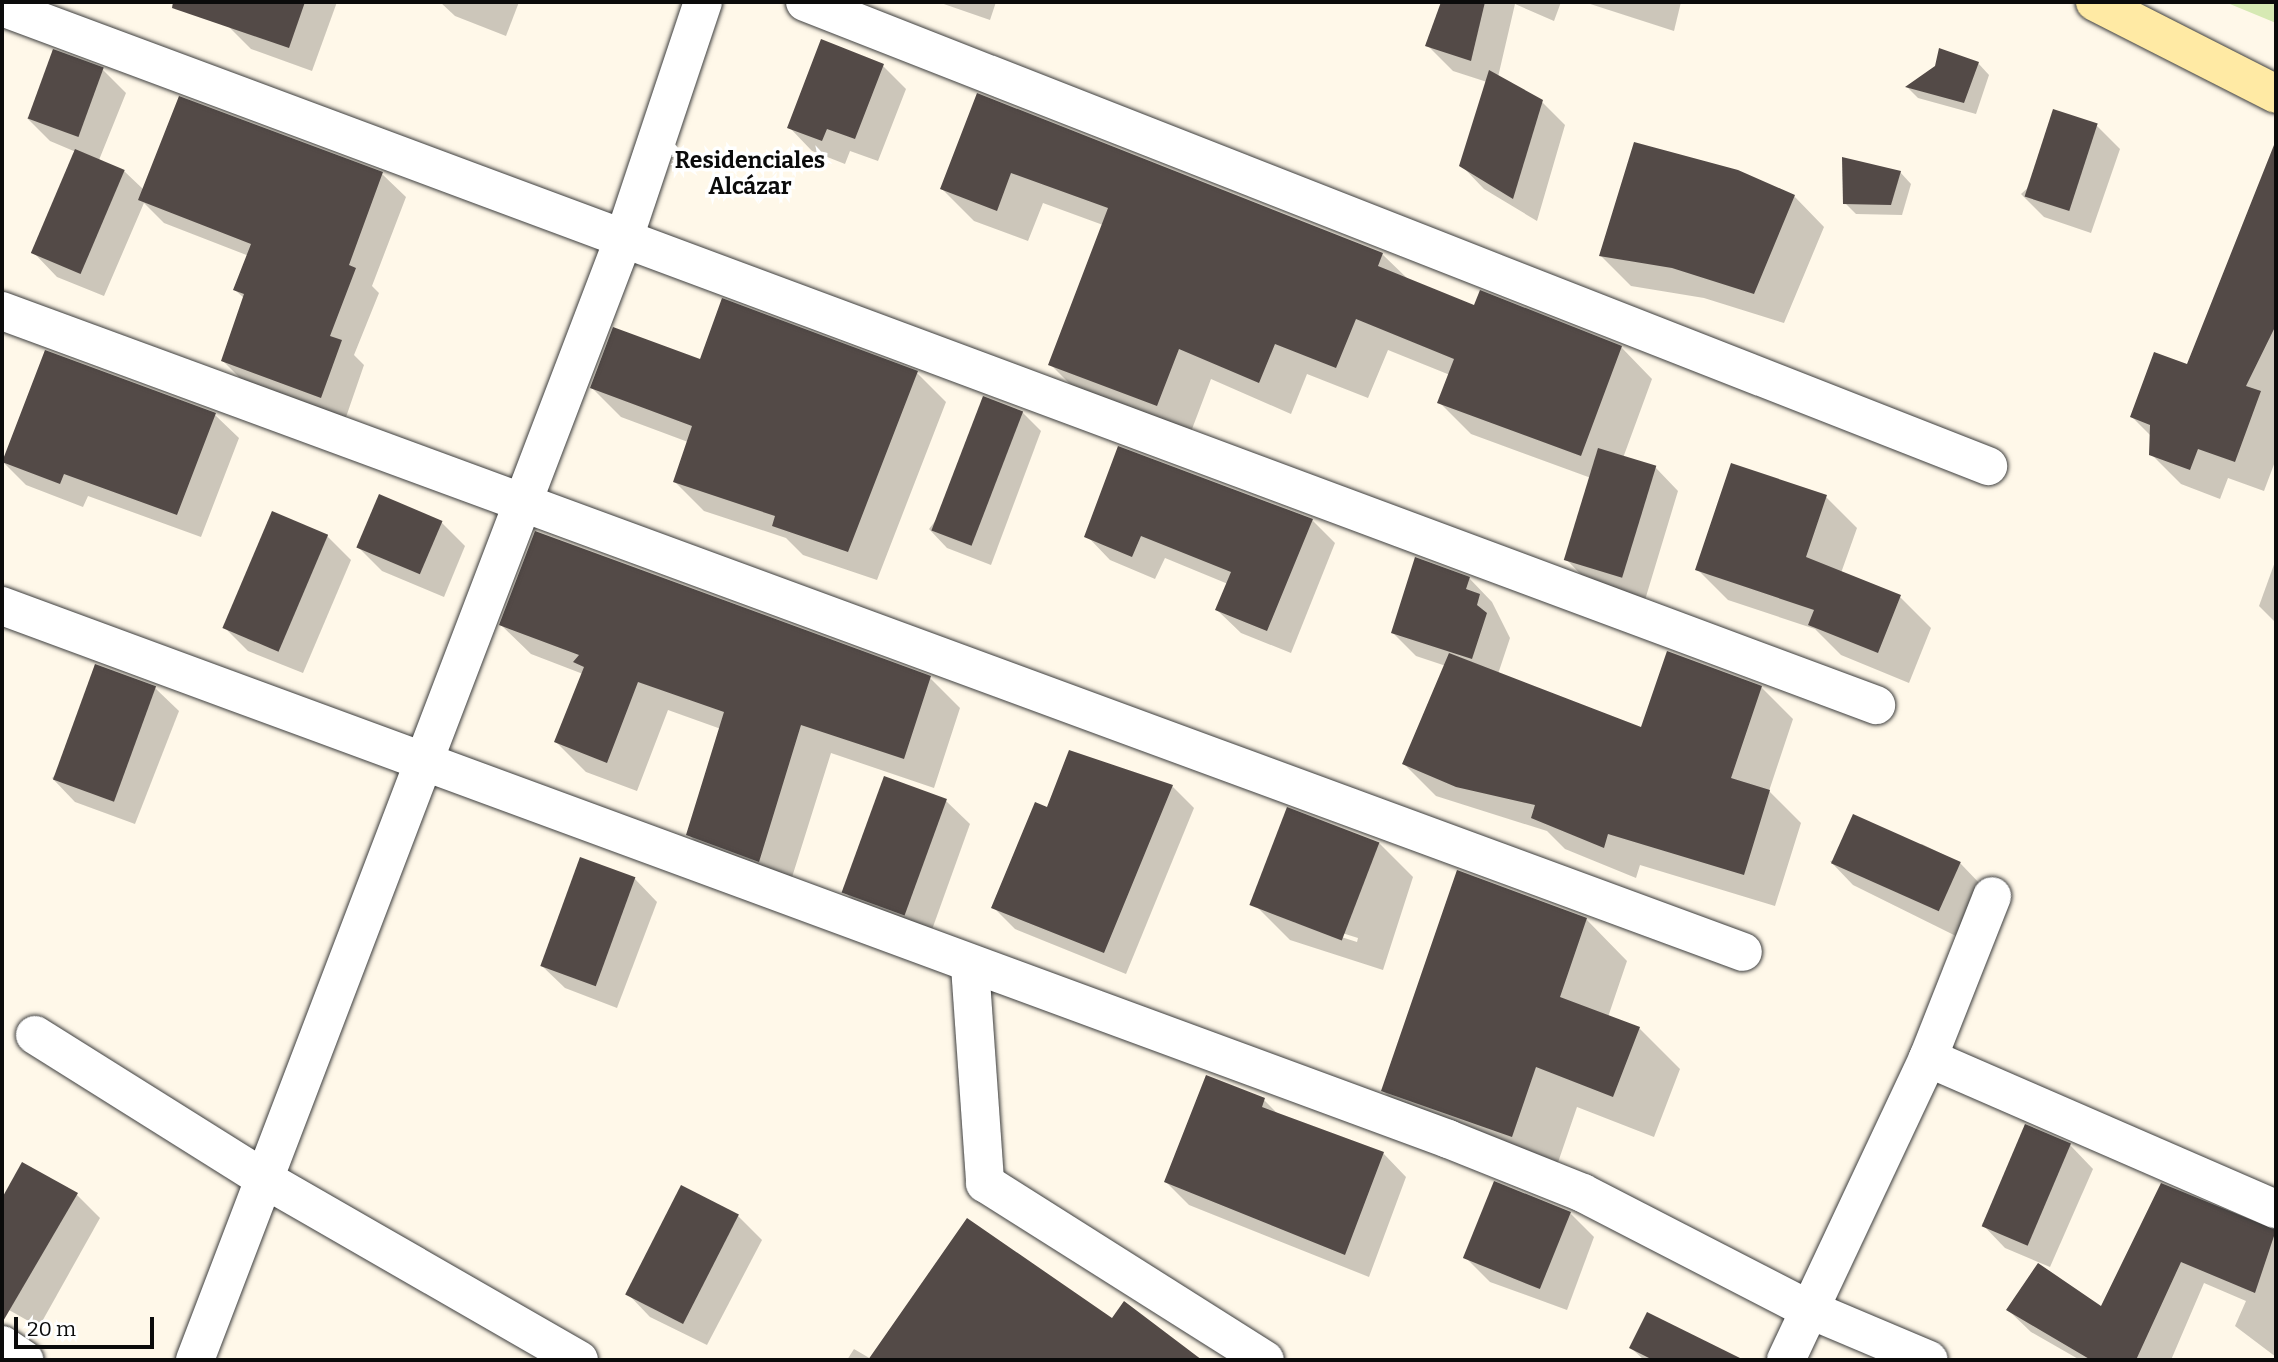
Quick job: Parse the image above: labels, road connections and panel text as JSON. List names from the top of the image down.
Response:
{
  "districts": ["Residenciales Alcázar"],
  "scale_bar": "20 m"
}
